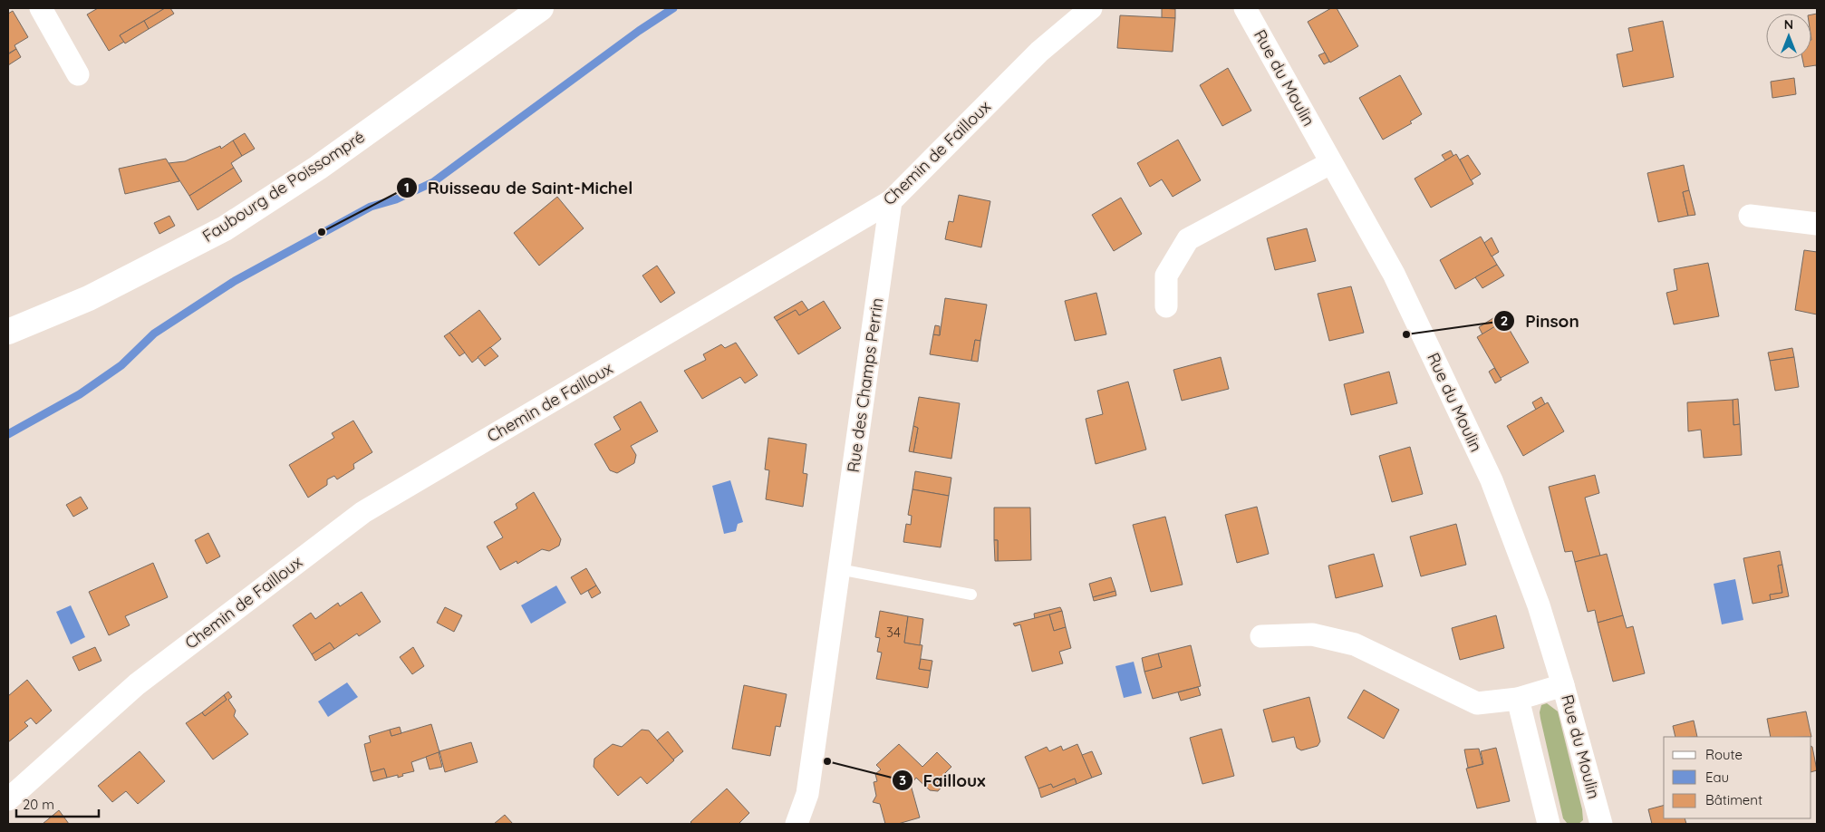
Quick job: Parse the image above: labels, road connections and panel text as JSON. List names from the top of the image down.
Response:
{
  "streets": {
    "main road": ["Faubourg de Poissompré"],
    "street": ["Rue du Moulin", "Chemin de Failloux", "Rue des Champs Perrin"]
  },
  "crossings": [
    ["Chemin de Failloux", "Rue des Champs Perrin"]
  ],
  "places": ["Ruisseau de Saint-Michel", "Pinson", "Failloux"],
  "house_numbers": ["34"],
  "legend": ["Route", "Eau", "Bâtiment"],
  "scale_bar": "20 m",
  "north": "top"
}
